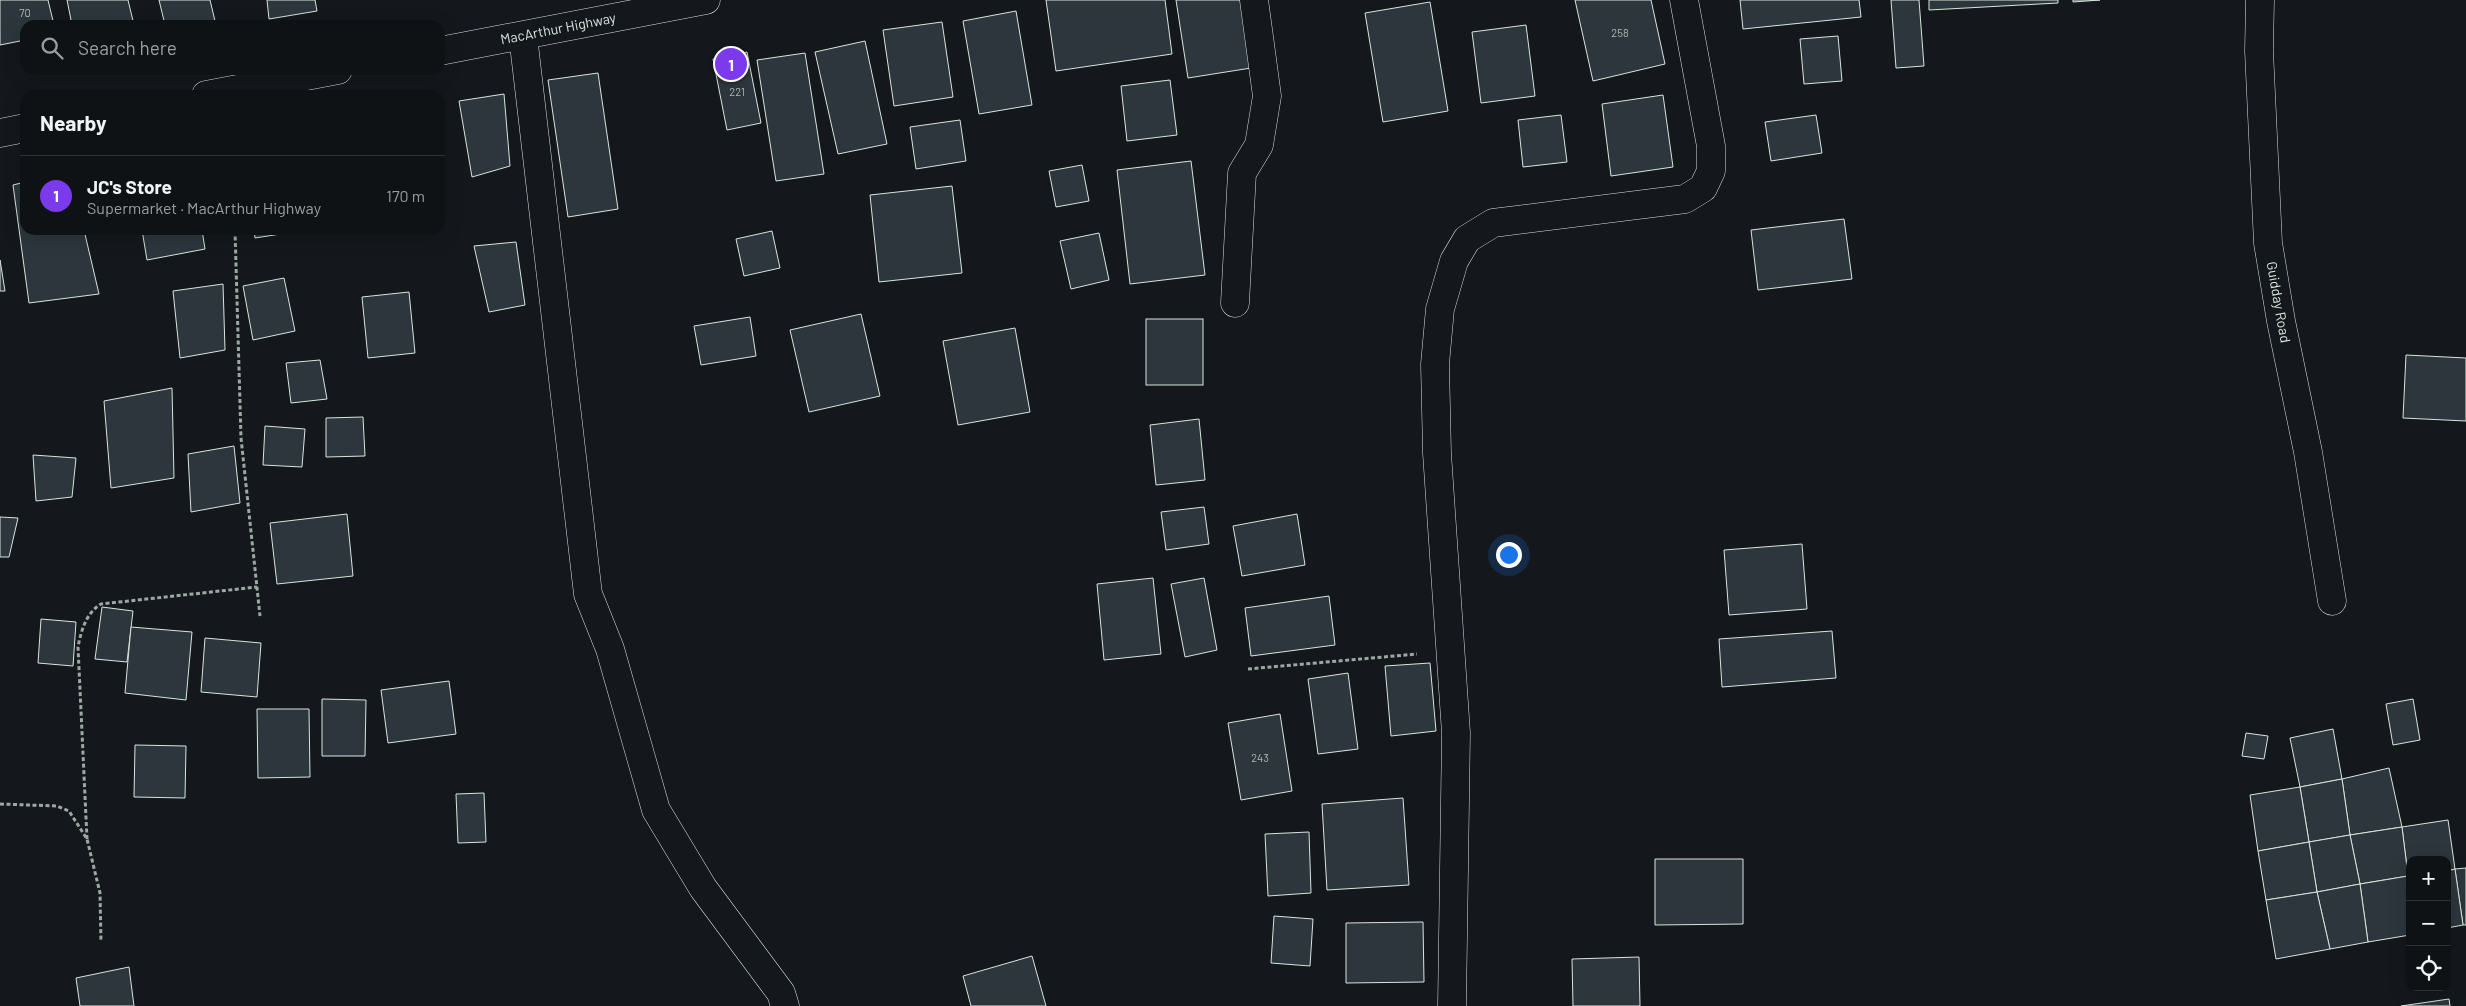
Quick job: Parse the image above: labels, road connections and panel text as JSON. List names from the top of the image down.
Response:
{
  "streets": {
    "main road": ["MacArthur Highway", "Guidday Road"]
  },
  "house_numbers": [
    "70",
    "258",
    "221",
    "243"
  ],
  "page": {
    "search": "Search here",
    "pins": "1",
    "heading": "Nearby",
    "list": [
      {
        "mark": "1",
        "name": "JC's Store",
        "note": "Supermarket · MacArthur Highway",
        "value": "170 m"
      }
    ],
    "map_buttons": ["+", "−"]
  }
}
